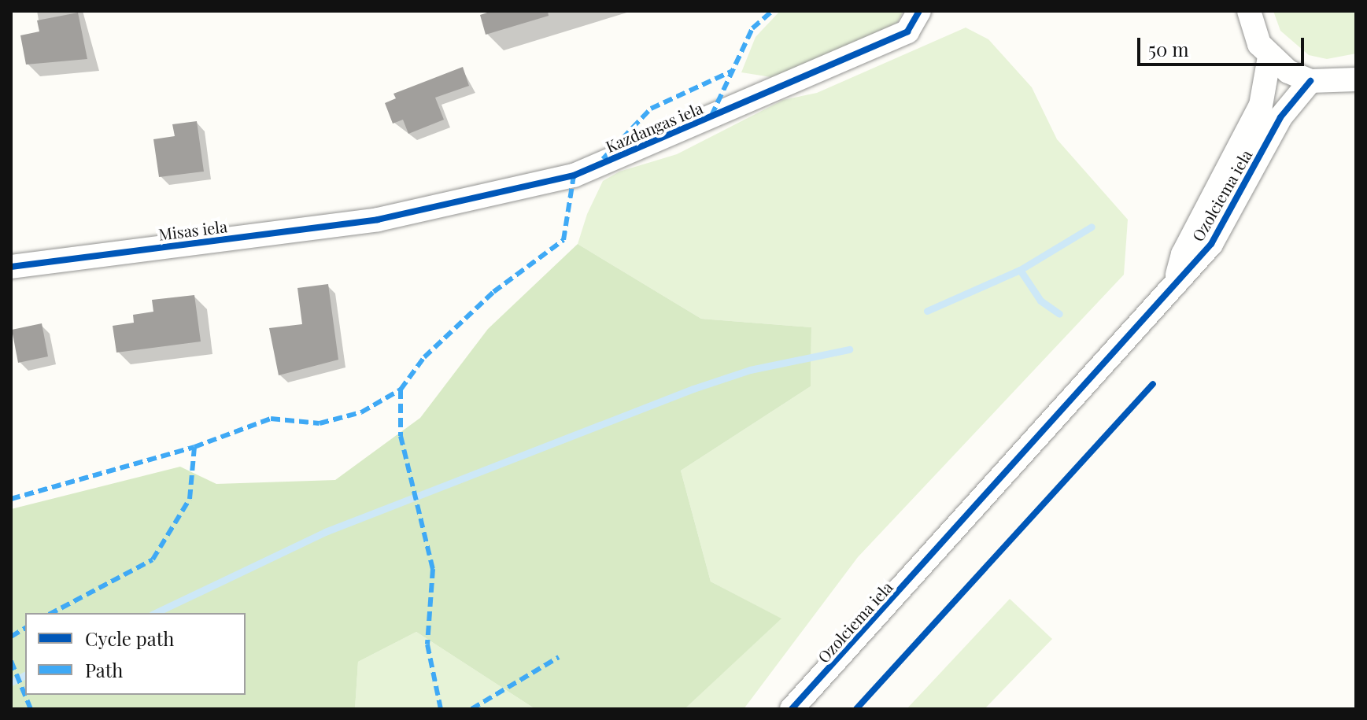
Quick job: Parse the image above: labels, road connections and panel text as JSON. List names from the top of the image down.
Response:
{
  "streets": {
    "street": ["Kazdangas iela", "Ozolciema iela", "Misas iela"]
  },
  "crossings": [
    ["Kazdangas iela", "Misas iela"]
  ],
  "legend": ["Cycle path", "Path"],
  "scale_bar": "50 m"
}
